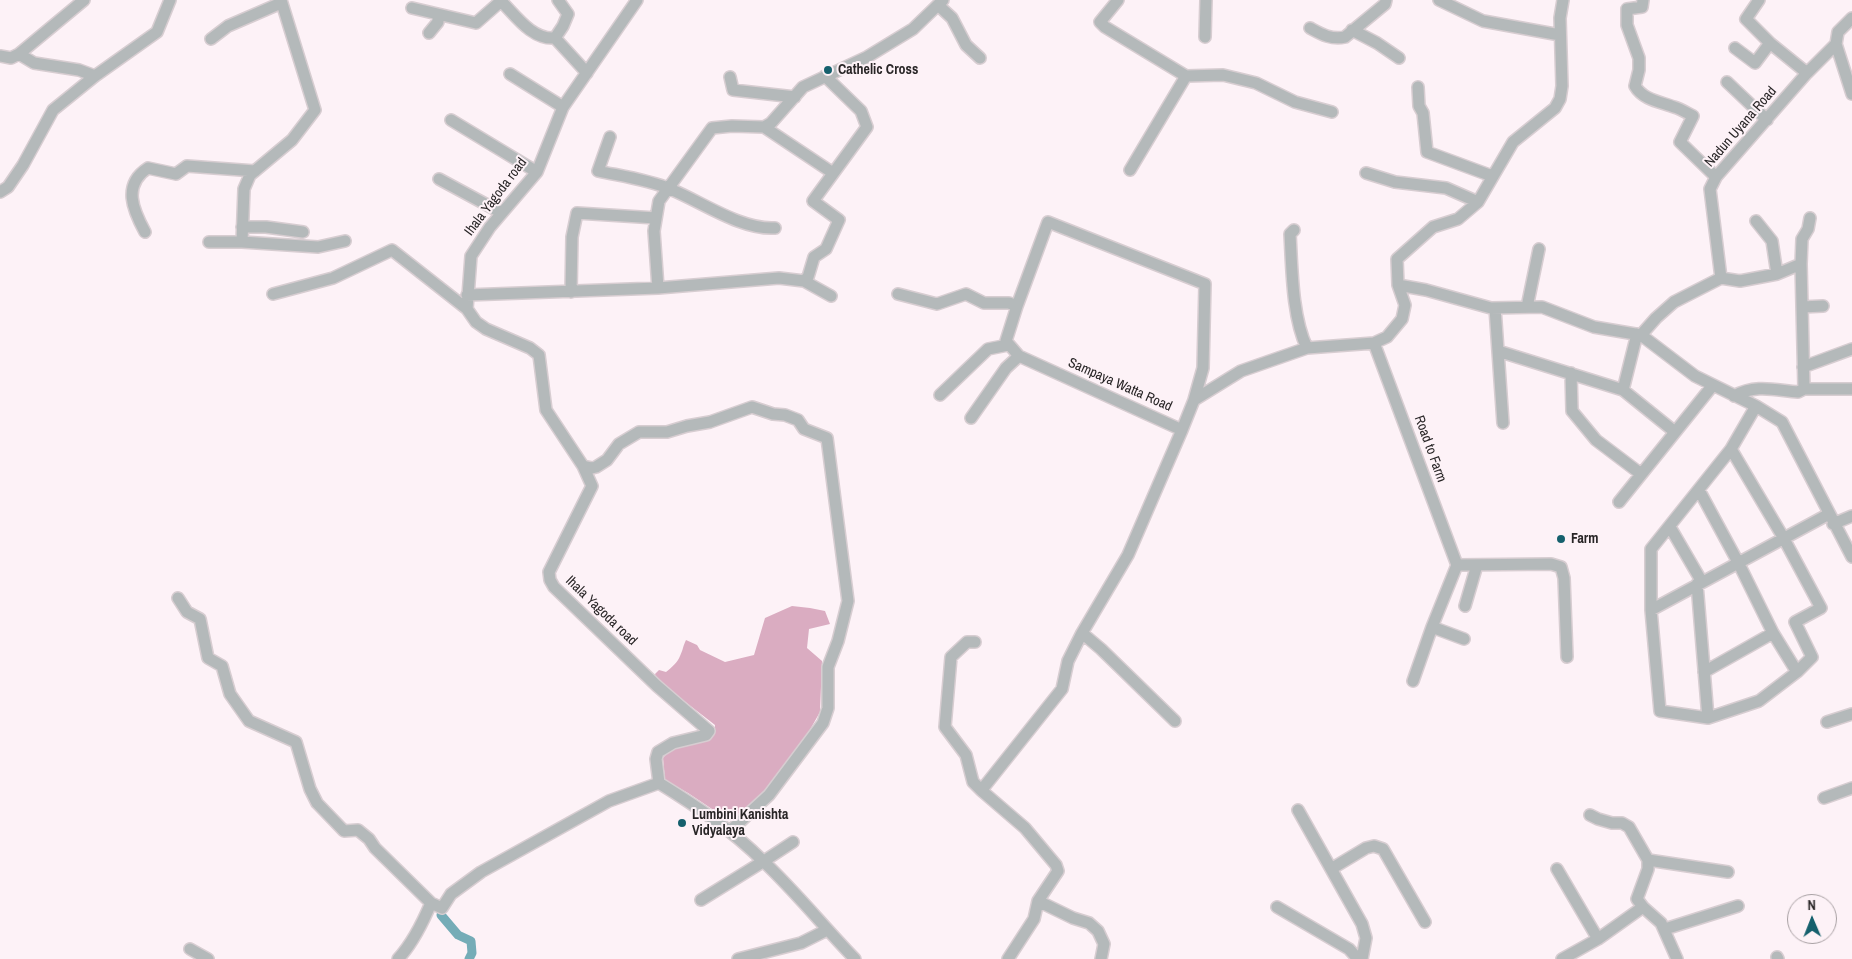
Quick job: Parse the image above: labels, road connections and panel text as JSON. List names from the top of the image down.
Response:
{
  "streets": {
    "street": [
      "Nadun Uyana Road",
      "Ihala Yagoda road",
      "Sampaya Watta Road",
      "Road to Farm"
    ]
  },
  "crossings": [
    ["Sampaya Watta Road", "Road to Farm"]
  ],
  "places": ["Cathelic Cross", "Farm", "Lumbini Kanishta Vidyalaya"],
  "north": "top"
}
